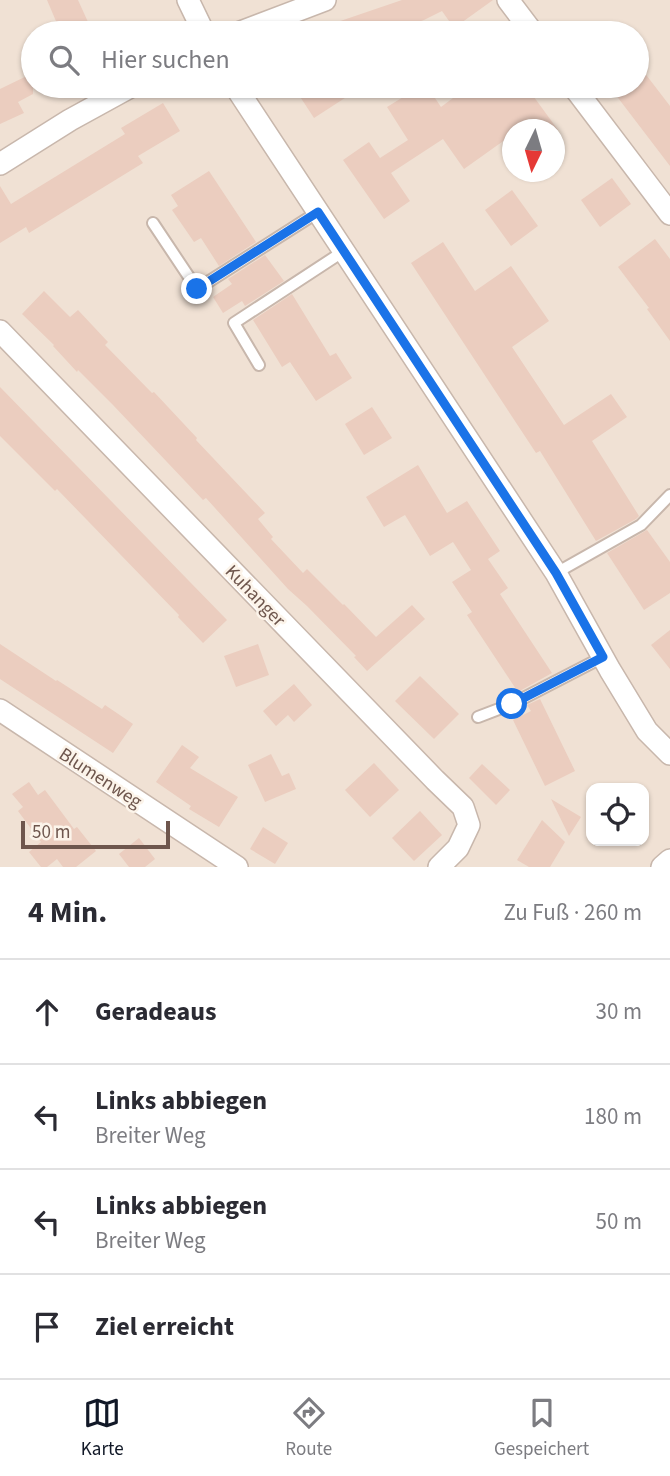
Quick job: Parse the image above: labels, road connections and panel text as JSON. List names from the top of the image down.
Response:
{
  "streets": {
    "street": ["Kuhanger", "Blumenweg"]
  },
  "scale_bar": "50 m",
  "north": "bottom",
  "page": {
    "search": "Hier suchen",
    "scale": "50 m",
    "heading": ["4 Min.", "Zu Fuß · 260 m"],
    "list": [
      ["Geradeaus", "30 m"],
      ["Links abbiegen", "Breiter Weg", "180 m"],
      ["Links abbiegen", "Breiter Weg", "50 m"],
      "Ziel erreicht"
    ],
    "nav": ["Karte", "Route", "Gespeichert"]
  }
}
